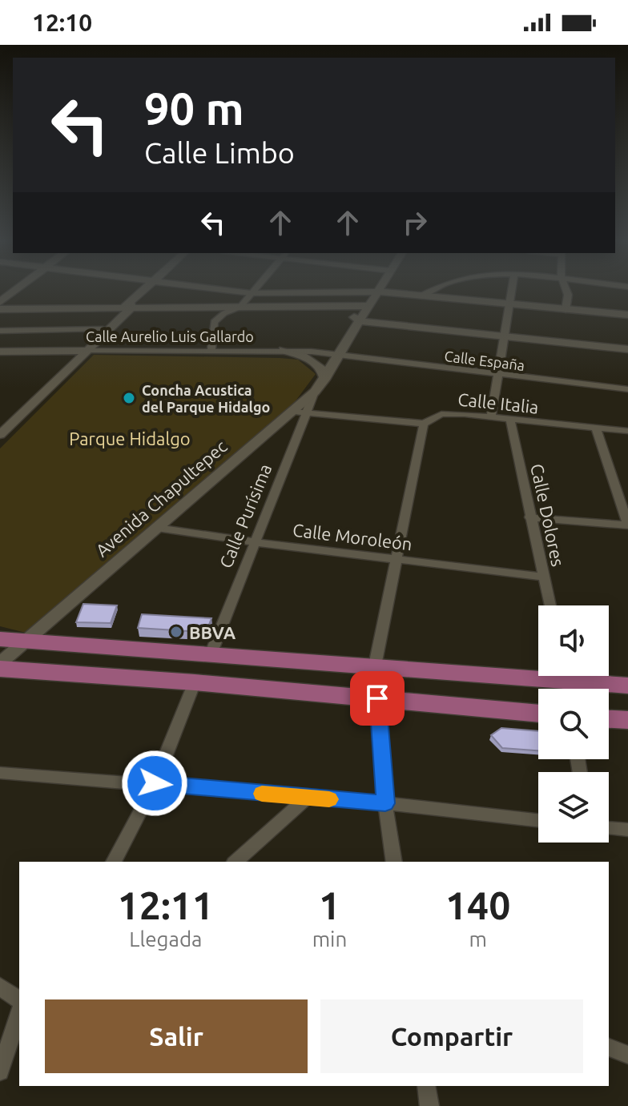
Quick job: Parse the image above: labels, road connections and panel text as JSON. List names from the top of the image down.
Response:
{
  "streets": {
    "street": [
      "Calle Aurelio Luis Gallardo",
      "Calle España",
      "Calle Italia",
      "Avenida Chapultepec",
      "Calle Dolores",
      "Calle Purísima",
      "Calle Moroleón"
    ]
  },
  "crossings": [
    ["Calle Aurelio Luis Gallardo", "Calle España"],
    ["Calle Aurelio Luis Gallardo", "Avenida Chapultepec"],
    ["Calle España", "Avenida Chapultepec"],
    ["Calle Italia", "Avenida Chapultepec"],
    ["Calle Italia", "Calle Dolores"],
    ["Calle Italia", "Calle Purísima"],
    ["Avenida Chapultepec", "Calle Purísima"],
    ["Avenida Chapultepec", "Calle Moroleón"],
    ["Calle Dolores", "Calle Moroleón"],
    ["Calle Purísima", "Calle Moroleón"]
  ],
  "parks": ["Parque Hidalgo"],
  "places": ["Concha Acustica del Parque Hidalgo", "BBVA"],
  "page": {
    "status": "12:10",
    "turn": ["90 m", "Calle Limbo"],
    "eta": [
      "12:11",
      "Llegada",
      "1",
      "min",
      "140",
      "m"
    ],
    "buttons": ["Salir", "Compartir"]
  }
}
